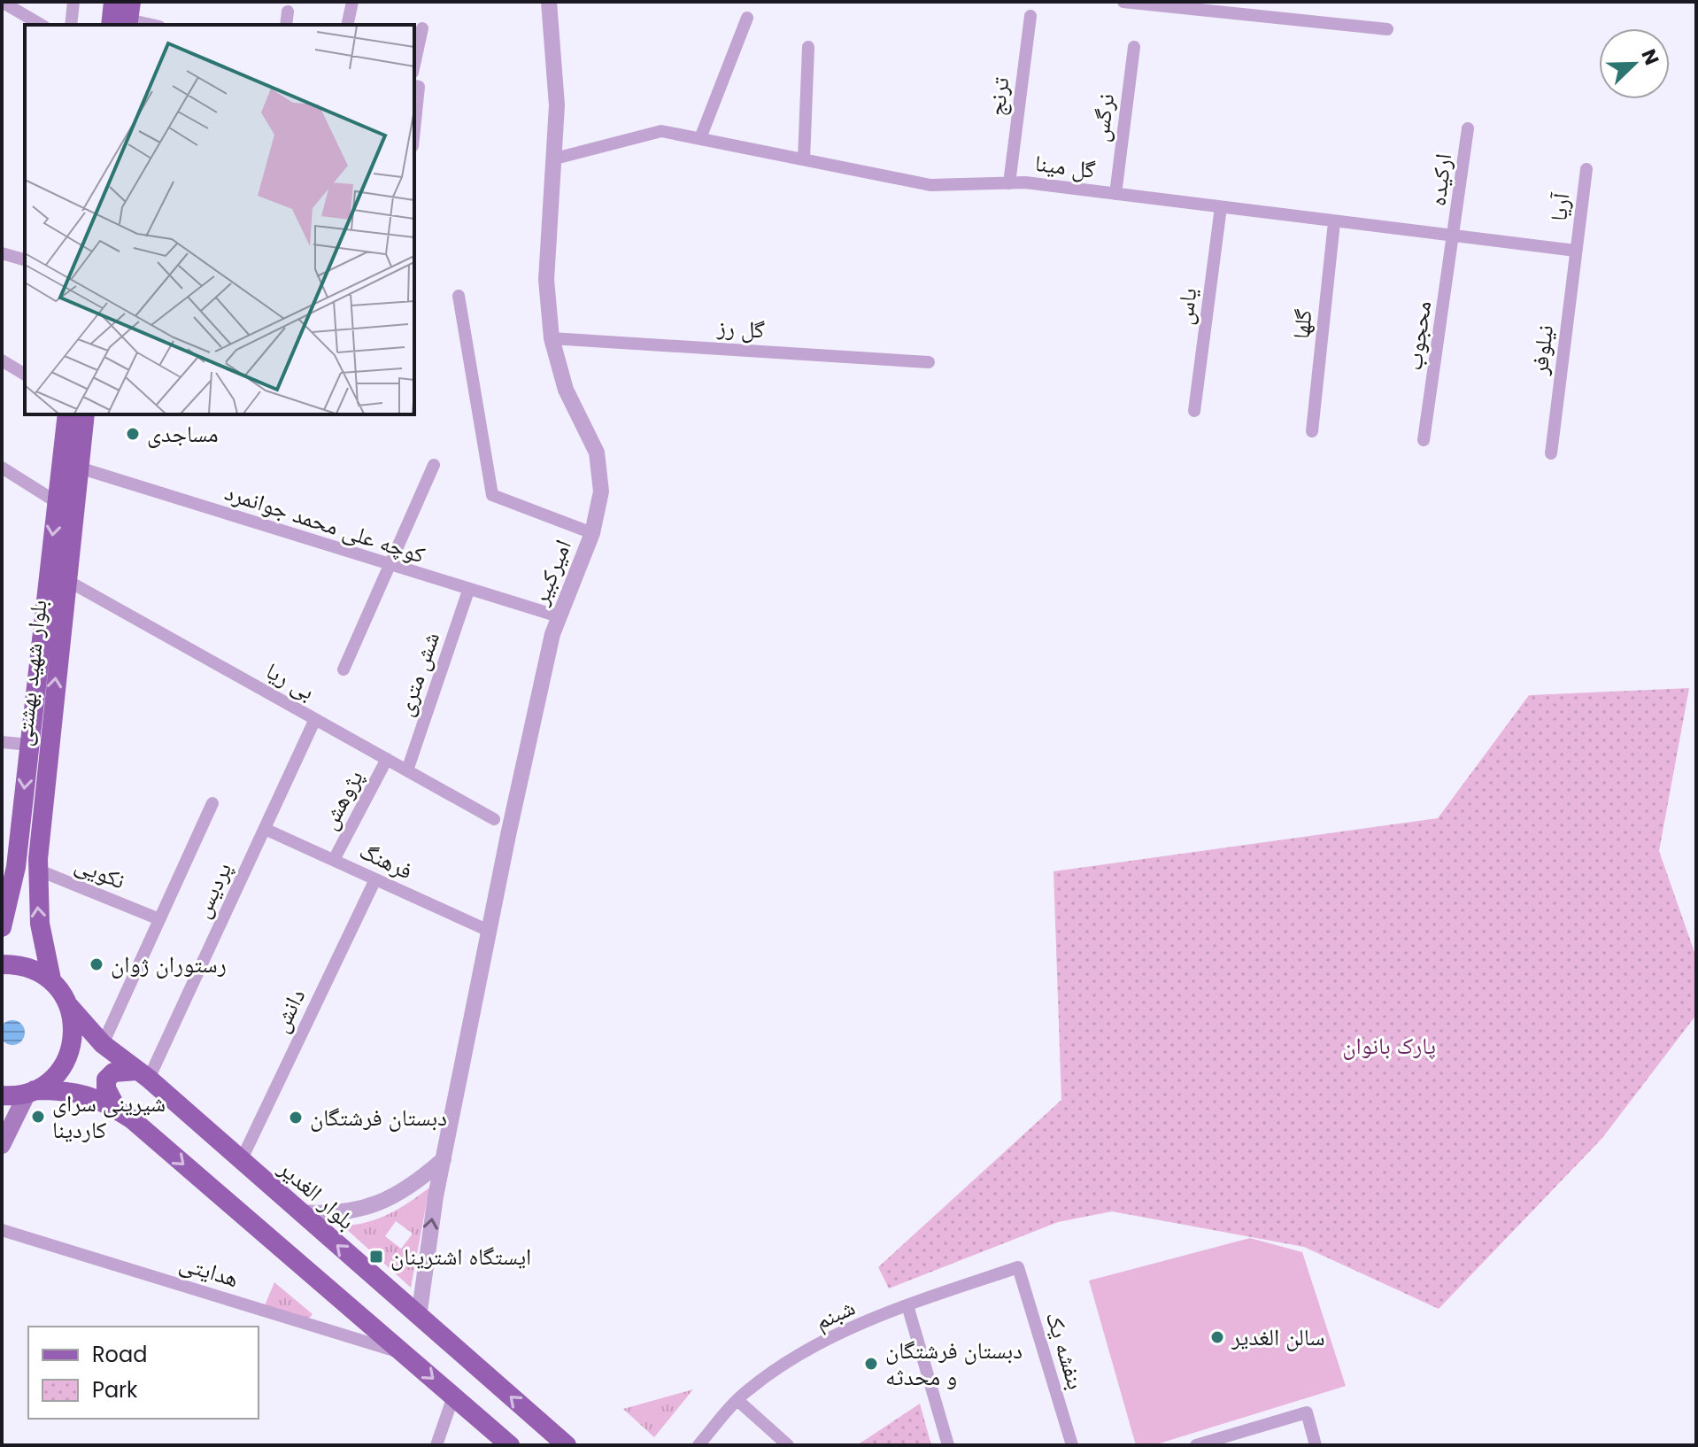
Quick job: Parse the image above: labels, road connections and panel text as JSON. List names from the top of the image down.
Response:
{
  "streets": {
    "main road": ["بلوار شهید بهشتی", "بلوار الغدیر"],
    "street": [
      "ترنج",
      "نرگس",
      "گل مینا",
      "ارکیده",
      "آریا",
      "یاس",
      "گلها",
      "گل رز",
      "محجوب",
      "نیلوفر",
      "کوچه علی محمد جوانمرد",
      "امیرکبیر",
      "شش متری",
      "بی ریا",
      "پژوهش",
      "فرهنگ",
      "نکویی",
      "پردیس",
      "دانش",
      "هدایتی",
      "شبنم",
      "بنفشه یک"
    ]
  },
  "crossings": [
    ["ترنج", "گل مینا"],
    ["نرگس", "گل مینا"],
    ["گل مینا", "ارکیده"],
    ["گل مینا", "آریا"],
    ["گل مینا", "یاس"],
    ["گل مینا", "گلها"],
    ["گل مینا", "محجوب"],
    ["گل مینا", "نیلوفر"],
    ["گل مینا", "امیرکبیر"],
    ["ارکیده", "محجوب"],
    ["آریا", "نیلوفر"],
    ["گل رز", "امیرکبیر"],
    ["کوچه علی محمد جوانمرد", "امیرکبیر"],
    ["کوچه علی محمد جوانمرد", "بلوار شهید بهشتی"],
    ["کوچه علی محمد جوانمرد", "شش متری"],
    ["امیرکبیر", "فرهنگ"],
    ["امیرکبیر", "بلوار الغدیر"],
    ["بلوار شهید بهشتی", "بی ریا"],
    ["بلوار شهید بهشتی", "نکویی"],
    ["بلوار شهید بهشتی", "بلوار الغدیر"],
    ["شش متری", "بی ریا"],
    ["بی ریا", "پژوهش"],
    ["بی ریا", "پردیس"],
    ["پژوهش", "فرهنگ"],
    ["فرهنگ", "پردیس"],
    ["فرهنگ", "دانش"],
    ["پردیس", "بلوار الغدیر"],
    ["دانش", "بلوار الغدیر"],
    ["شبنم", "بنفشه یک"]
  ],
  "parks": ["پارک بانوان"],
  "places": {
    "other": [
      "مساجدی",
      "رستوران ژوان",
      "شیرینی سرای کاردینا",
      "دبستان فرشتگان",
      "سالن الغدیر",
      "دبستان فرشتگان و محدثه"
    ],
    "transit": ["ایستگاه اشترینان"]
  },
  "legend": ["Road", "Park"],
  "north": "top right"
}
